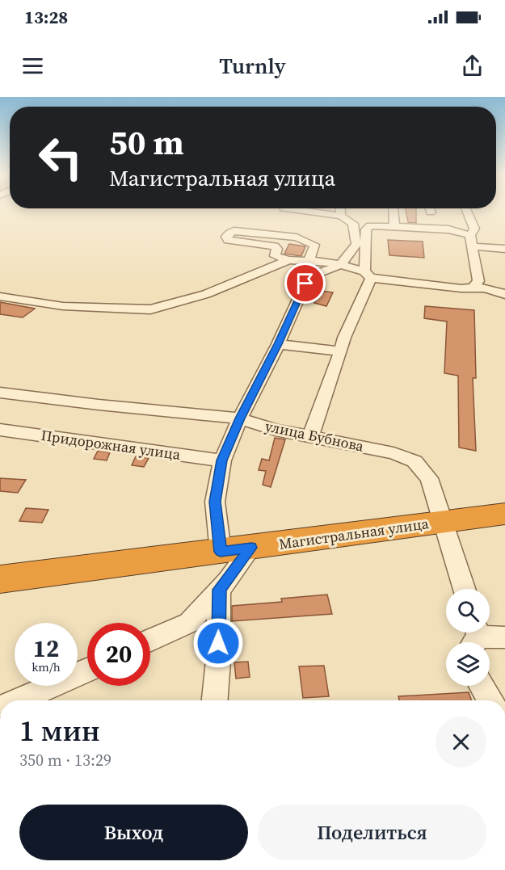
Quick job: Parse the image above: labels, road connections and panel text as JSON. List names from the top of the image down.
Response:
{
  "streets": {
    "highway": ["Магистральная улица"],
    "street": ["улица Бубнова", "Придорожная улица"]
  },
  "crossings": [
    ["улица Бубнова", "Магистральная улица"]
  ],
  "page": {
    "status": "13:28",
    "header": "Turnly",
    "turn": ["50 m", "Магистральная улица"],
    "speed": "12 km/h",
    "limit": "20",
    "heading": ["1 мин", "350 m · 13:29"],
    "buttons": ["Выход", "Поделиться"]
  }
}
